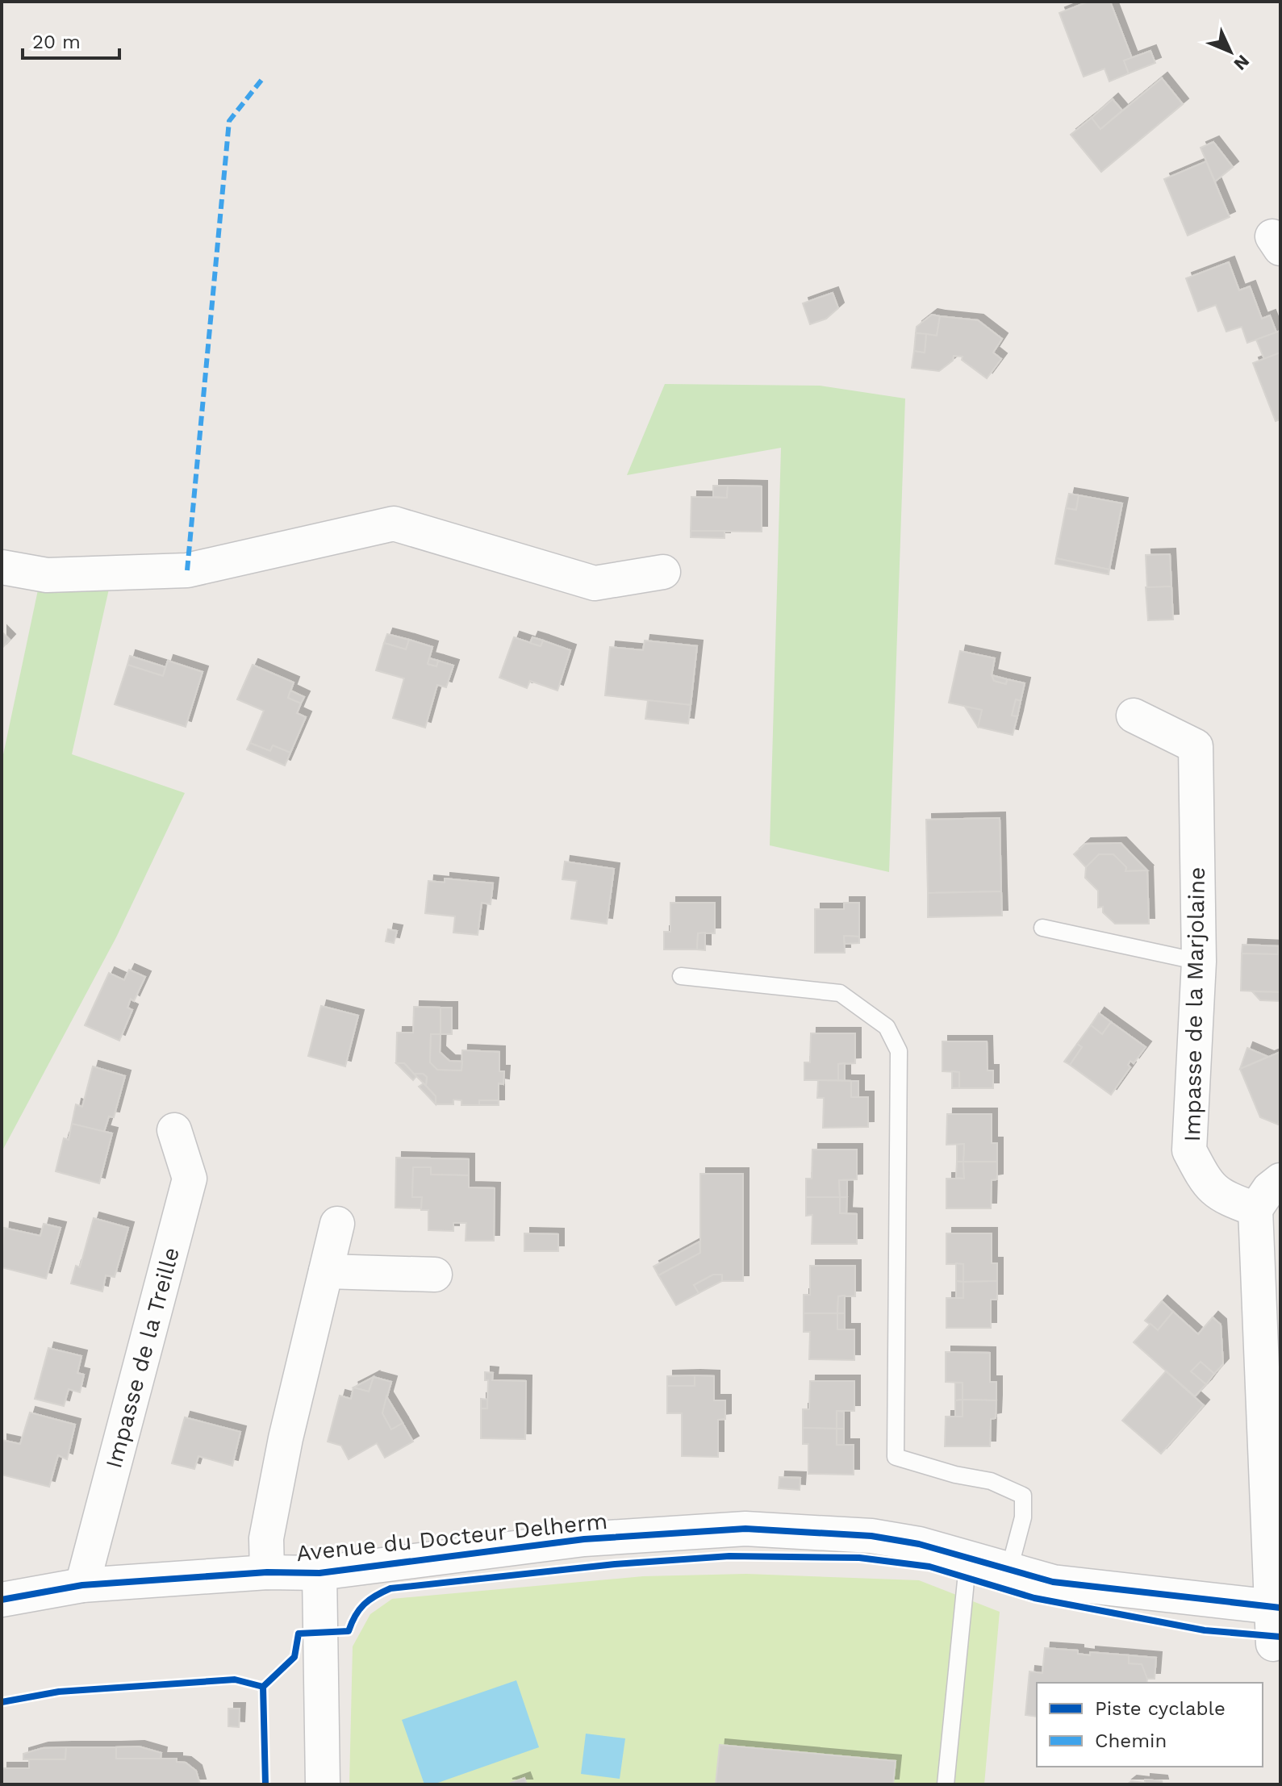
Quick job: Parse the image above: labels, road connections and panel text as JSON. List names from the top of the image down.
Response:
{
  "streets": {
    "street": ["Impasse de la Marjolaine", "Impasse de la Treille", "Avenue du Docteur Delherm"]
  },
  "crossings": [
    ["Impasse de la Treille", "Avenue du Docteur Delherm"]
  ],
  "legend": ["Piste cyclable", "Chemin"],
  "scale_bar": "20 m",
  "north": "bottom right"
}
